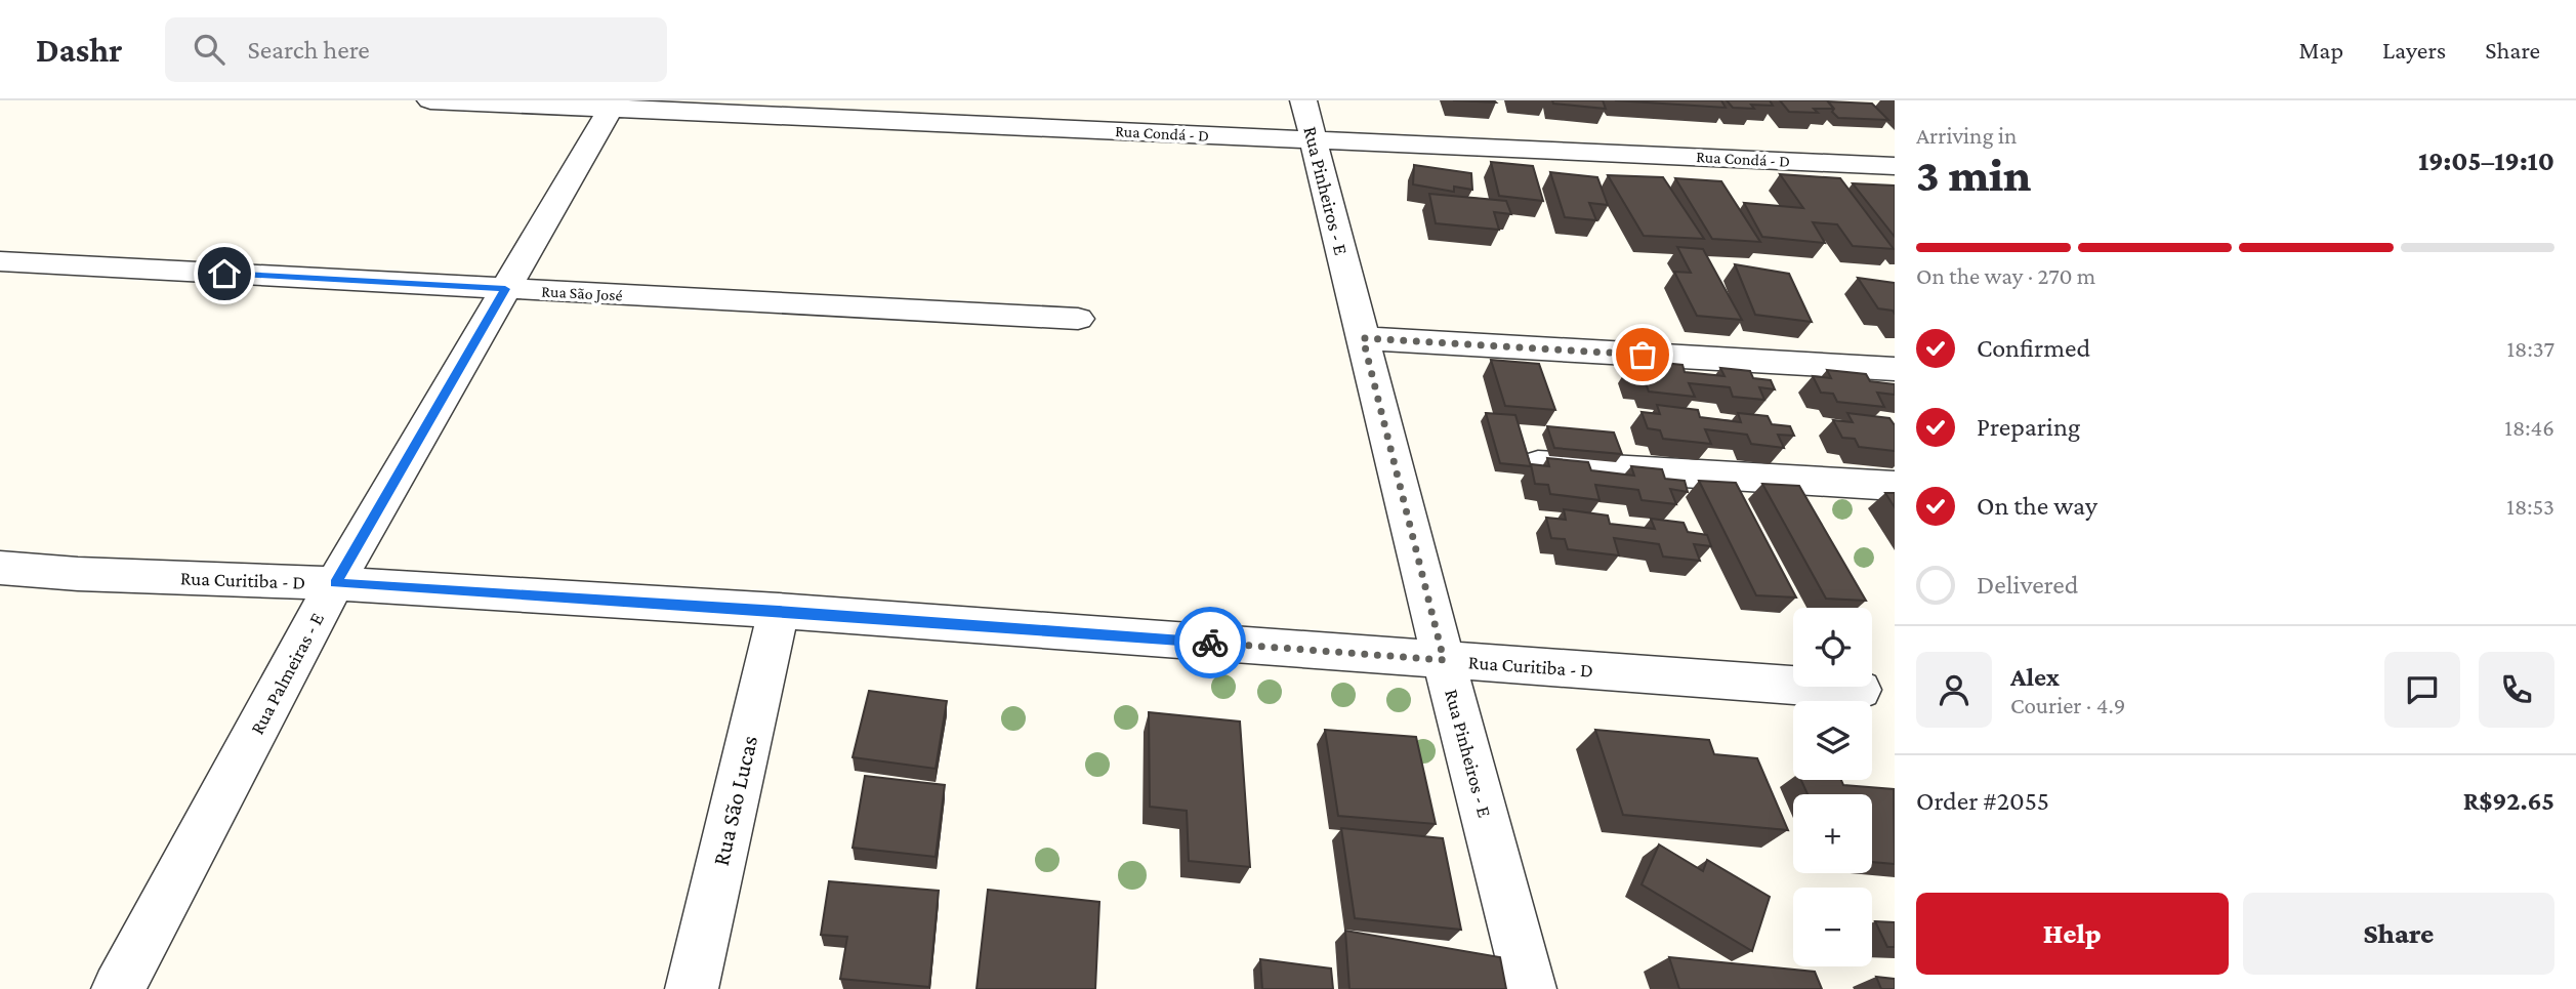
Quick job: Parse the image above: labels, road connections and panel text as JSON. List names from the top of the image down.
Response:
{
  "streets": {
    "street": [
      "Rua Condá - D",
      "Rua Pinheiros - E",
      "Rua São José",
      "Rua Curitiba - D",
      "Rua Palmeiras - E",
      "Rua São Lucas"
    ]
  },
  "crossings": [
    ["Rua Condá - D", "Rua Pinheiros - E"],
    ["Rua Condá - D", "Rua Palmeiras - E"],
    ["Rua Pinheiros - E", "Rua Curitiba - D"],
    ["Rua São José", "Rua Palmeiras - E"],
    ["Rua Curitiba - D", "Rua Palmeiras - E"],
    ["Rua Curitiba - D", "Rua São Lucas"]
  ],
  "page": {
    "header": "Dashr",
    "search": "Search here",
    "nav": ["Map", "Layers", "Share"],
    "heading": ["3 min", "Arriving in", "19:05–19:10"],
    "panel": [
      "Alex",
      "Courier · 4.9",
      "Order #2055",
      "R$92.65"
    ],
    "bar": "On the way · 270 m",
    "list": [
      ["Confirmed", "18:37"],
      ["Preparing", "18:46"],
      ["On the way", "18:53"],
      "Delivered"
    ],
    "map_buttons": ["+", "−"],
    "buttons": ["Help", "Share"]
  }
}
